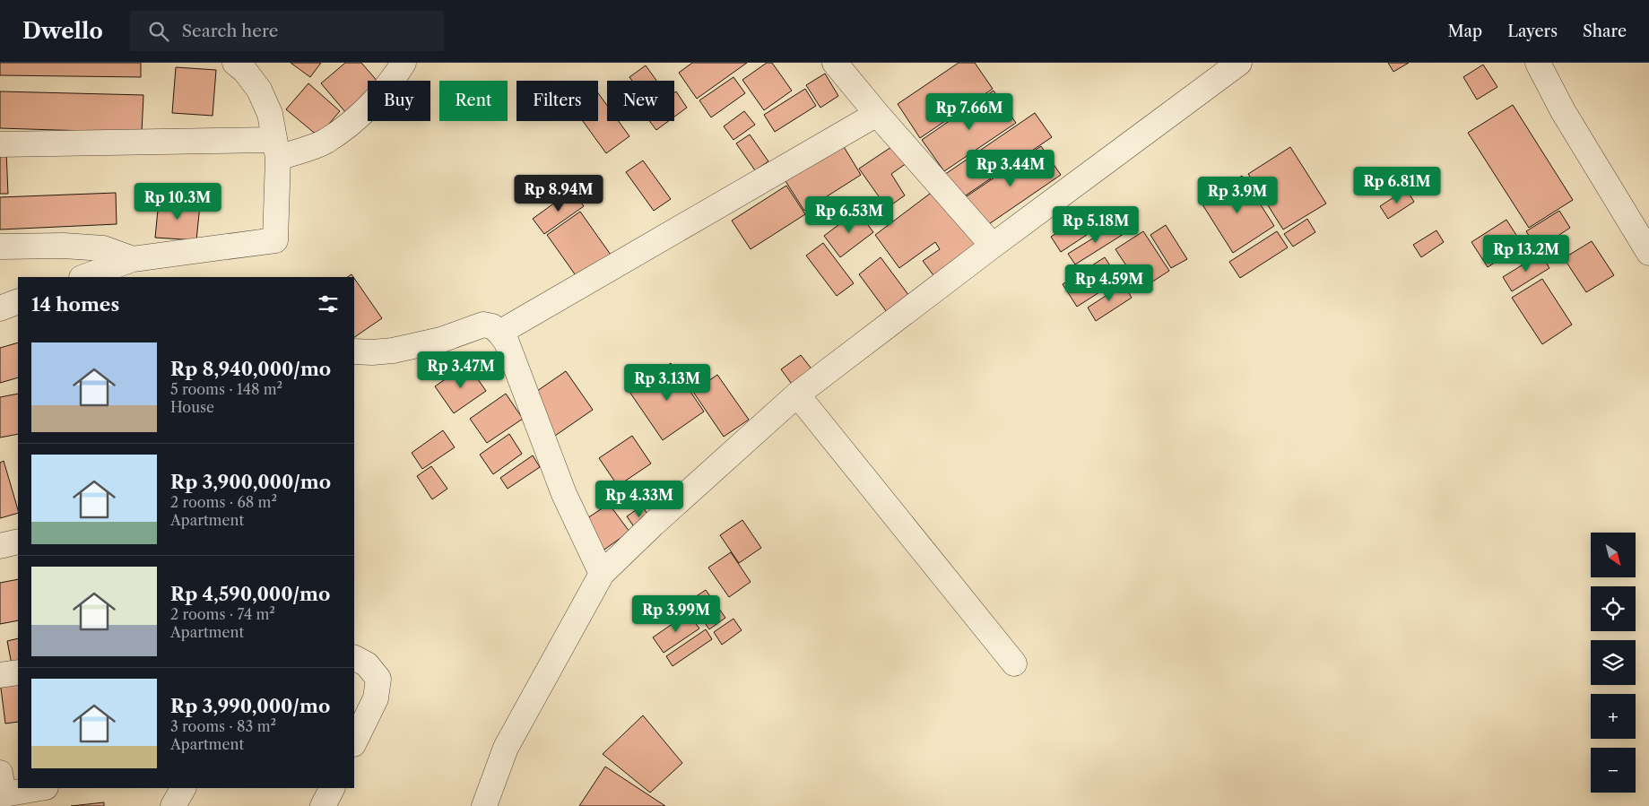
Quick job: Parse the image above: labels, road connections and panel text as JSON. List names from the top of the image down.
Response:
{
  "north": "bottom right",
  "page": {
    "header": "Dwello",
    "search": "Search here",
    "nav": ["Map", "Layers", "Share"],
    "chip": [
      "Buy",
      "Rent",
      "Filters",
      "New"
    ],
    "price": [
      "Rp 7.66M",
      "Rp 3.44M",
      "Rp 6.81M",
      "Rp 8.94M",
      "Rp 3.9M",
      "Rp 10.3M",
      "Rp 6.53M",
      "Rp 5.18M",
      "Rp 13.2M",
      "Rp 4.59M",
      "Rp 3.47M",
      "Rp 3.13M",
      "Rp 4.33M",
      "Rp 3.99M"
    ],
    "heading": "14 homes",
    "list": [
      {
        "name": "Rp 8,940,000/mo",
        "note": "5 rooms · 148 m² · House"
      },
      {
        "name": "Rp 3,900,000/mo",
        "note": "2 rooms · 68 m² · Apartment"
      },
      {
        "name": "Rp 4,590,000/mo",
        "note": "2 rooms · 74 m² · Apartment"
      },
      {
        "name": "Rp 3,990,000/mo",
        "note": "3 rooms · 83 m² · Apartment"
      }
    ],
    "map_buttons": ["+", "−"]
  }
}
